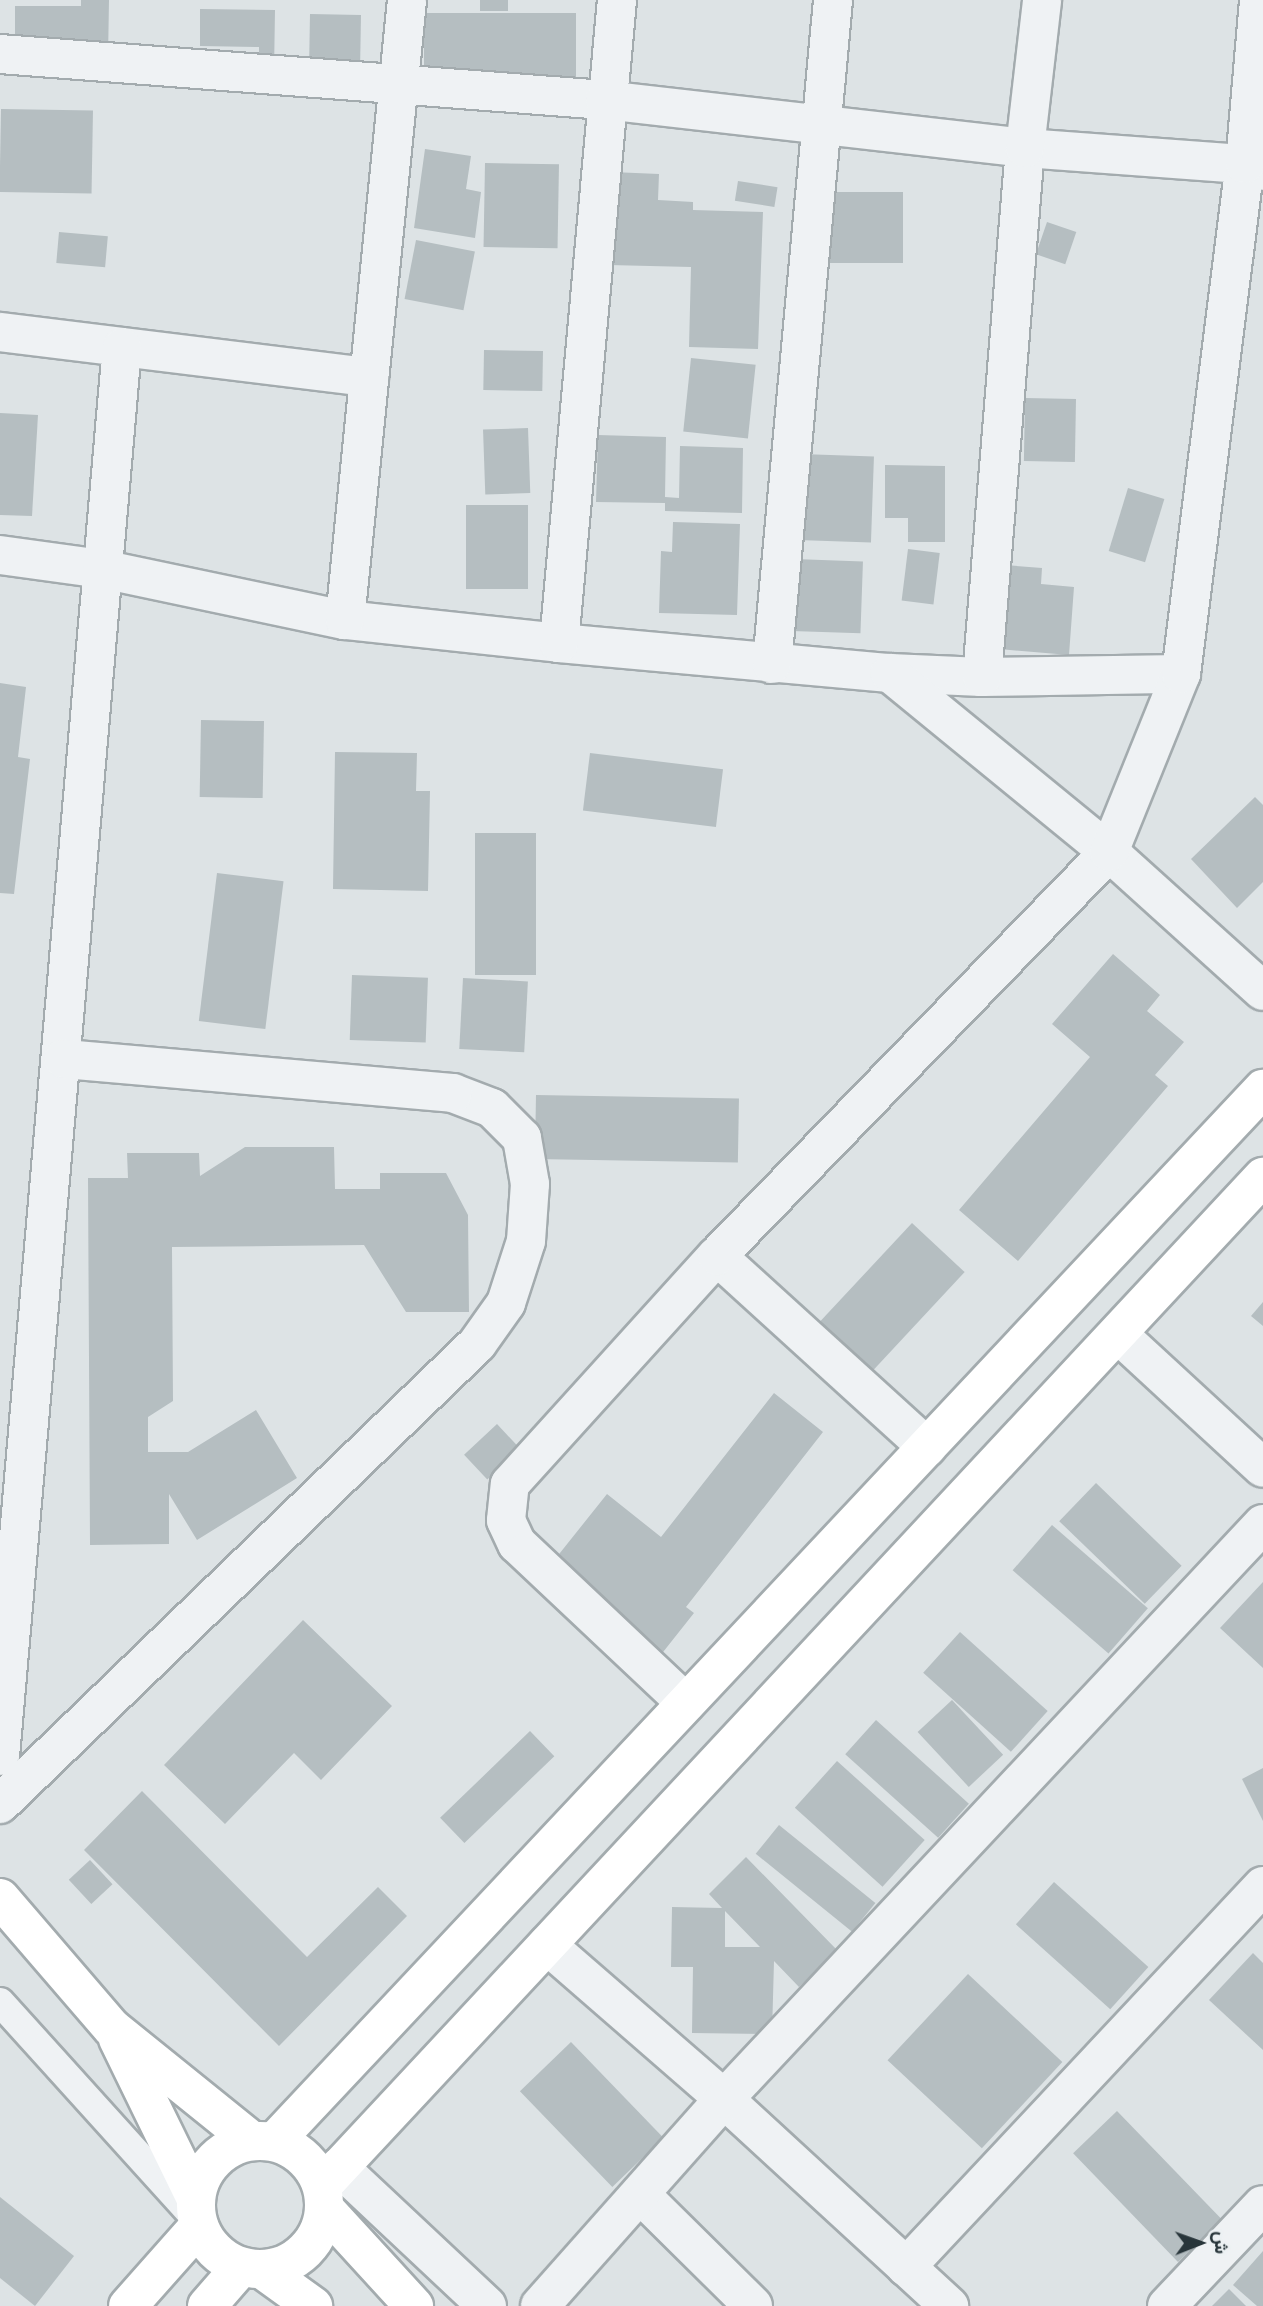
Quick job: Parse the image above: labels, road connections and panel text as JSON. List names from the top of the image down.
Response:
{
  "north": "right"
}
